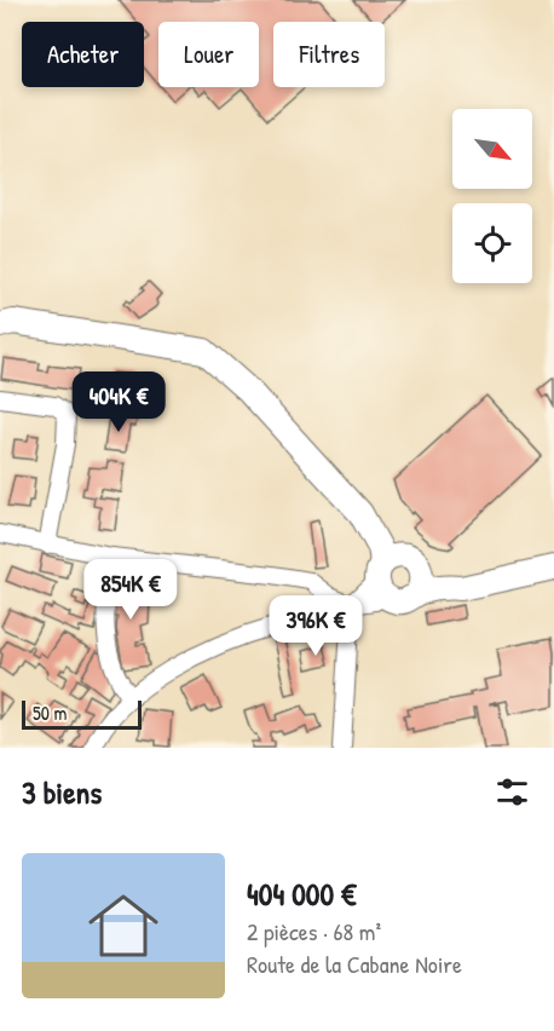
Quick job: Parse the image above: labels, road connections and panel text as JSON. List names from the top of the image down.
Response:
{
  "scale_bar": "50 m",
  "north": "bottom right",
  "page": {
    "chip": ["Acheter", "Louer", "Filtres"],
    "price": ["404K €", "854K €", "396K €"],
    "scale": "50 m",
    "heading": "3 biens",
    "list": [
      {
        "name": "404 000 €",
        "note": "2 pièces · 68 m² · Route de la Cabane Noire"
      }
    ]
  }
}
